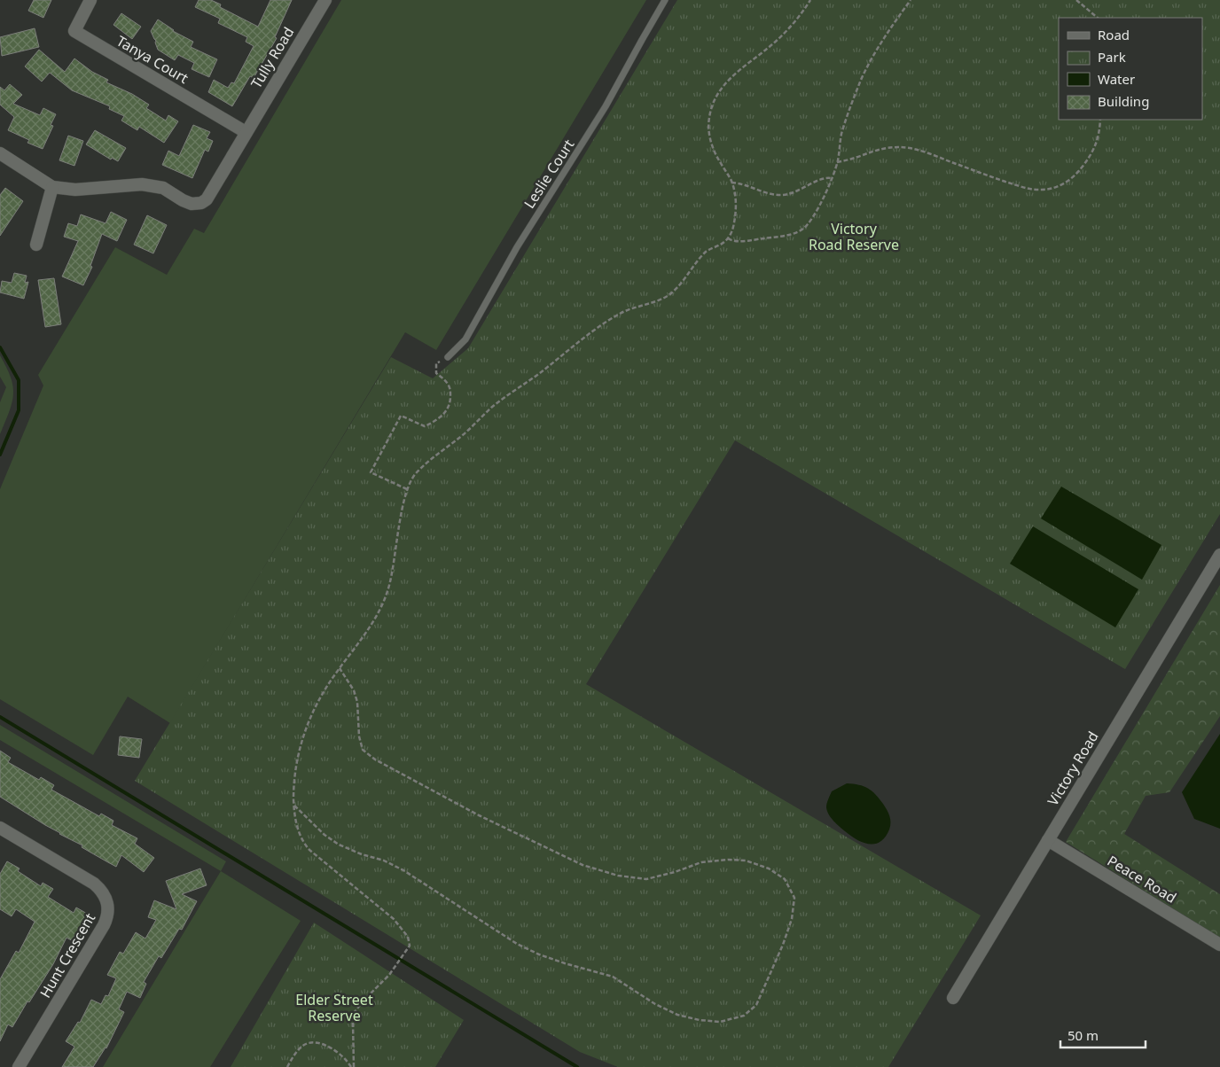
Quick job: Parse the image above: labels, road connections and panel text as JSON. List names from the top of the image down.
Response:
{
  "streets": {
    "street": [
      "Tully Road",
      "Tanya Court",
      "Victory Road",
      "Peace Road",
      "Hunt Crescent"
    ],
    "lane": ["Leslie Court"]
  },
  "crossings": [
    ["Tully Road", "Tanya Court"],
    ["Victory Road", "Peace Road"]
  ],
  "parks": ["Victory Road Reserve", "Elder Street Reserve"],
  "legend": [
    "Road",
    "Park",
    "Water",
    "Building"
  ],
  "scale_bar": "50 m"
}
